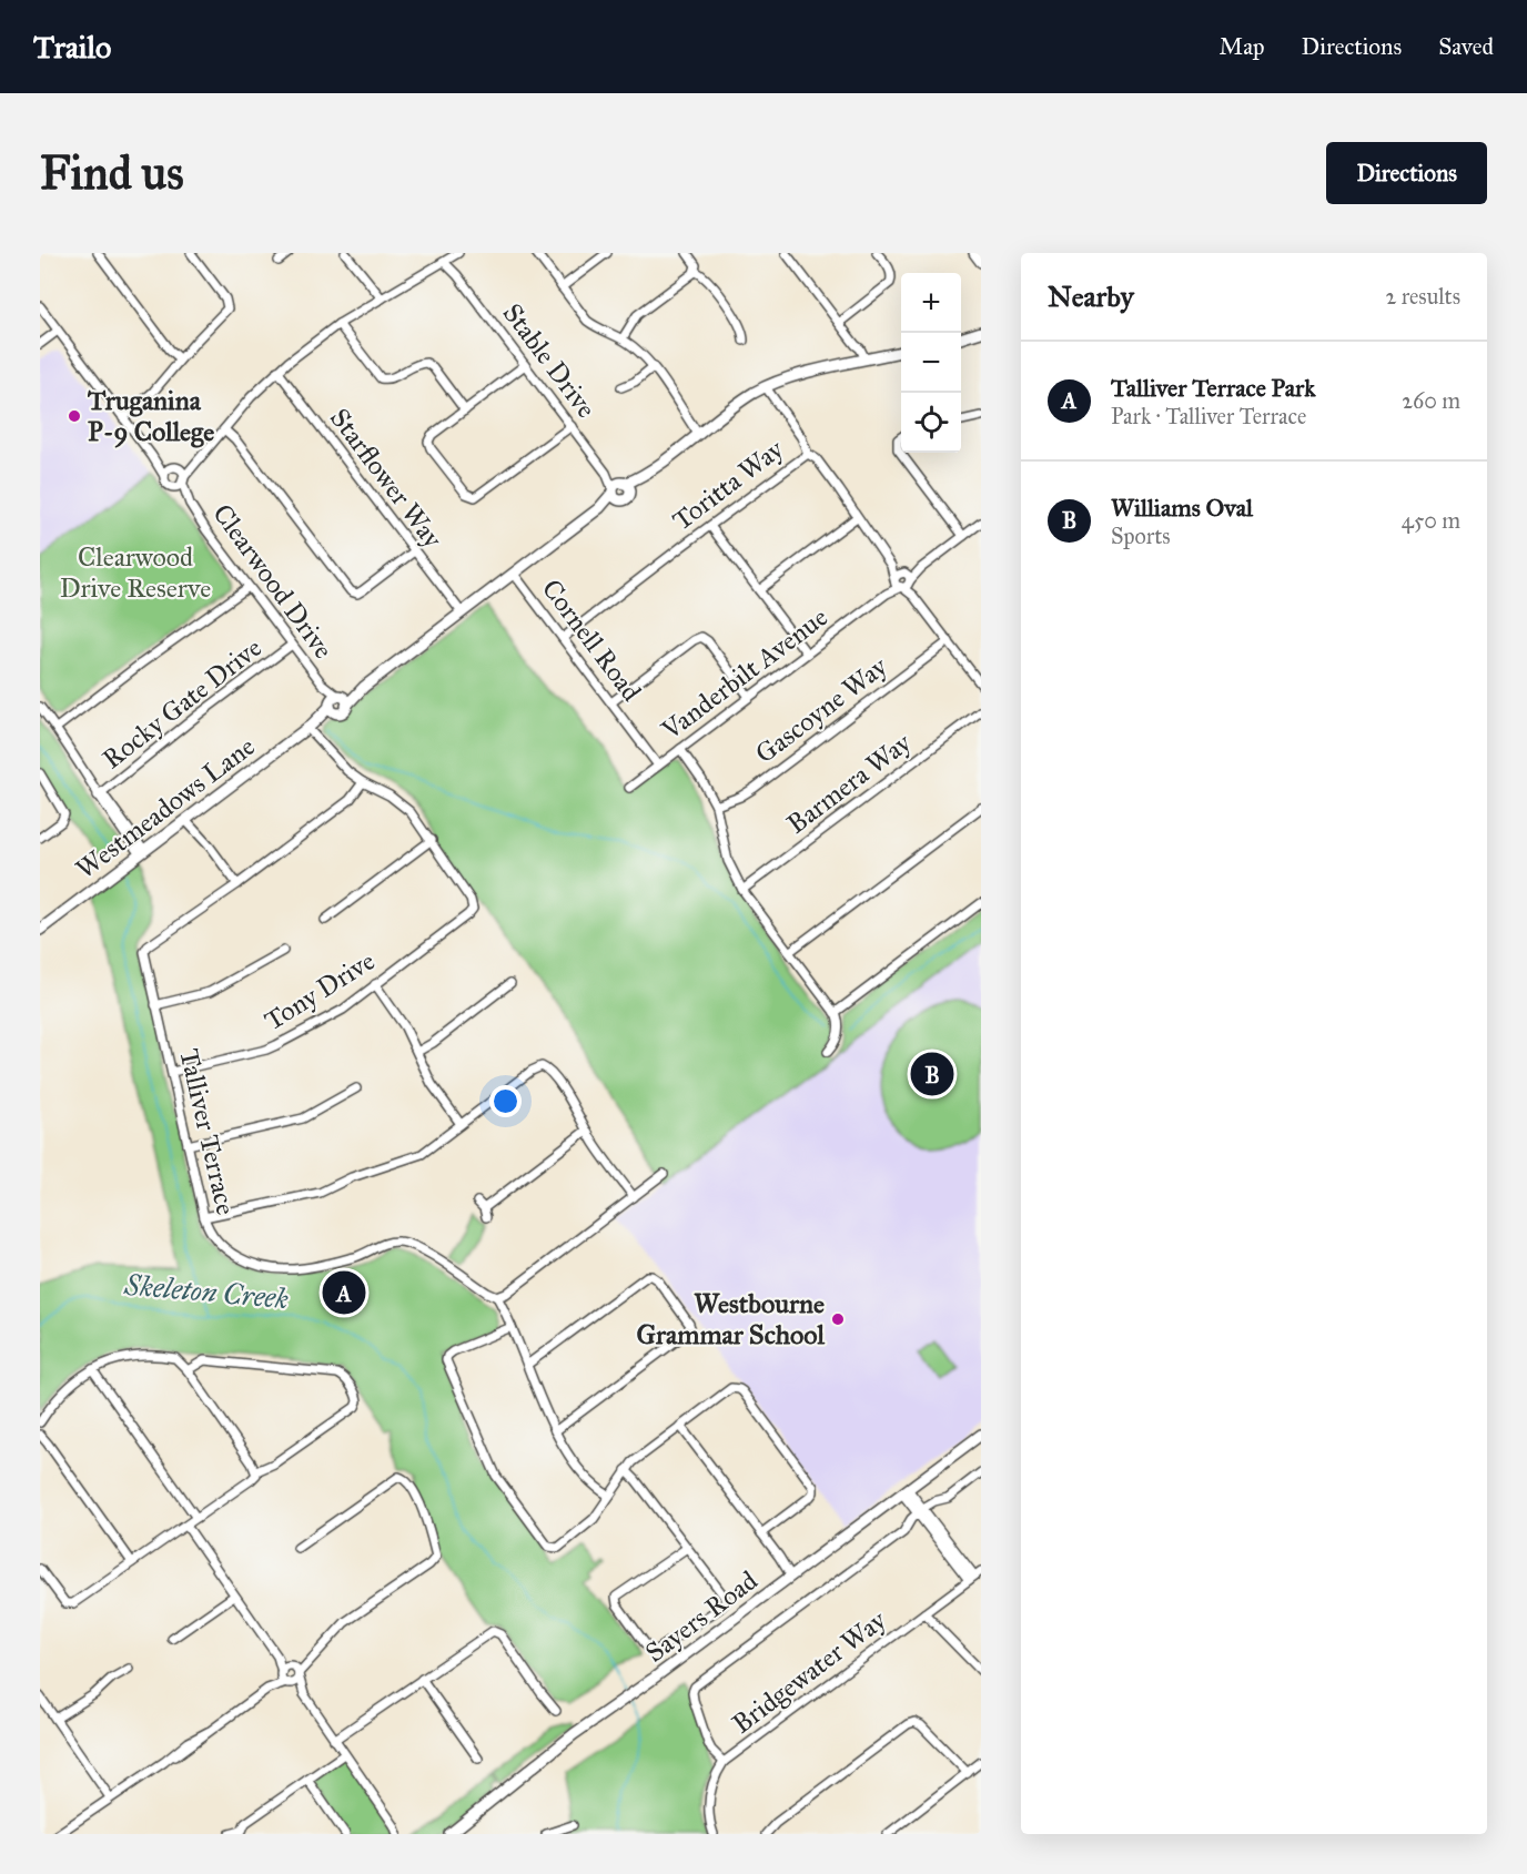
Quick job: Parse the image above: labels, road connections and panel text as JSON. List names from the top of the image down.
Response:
{
  "streets": {
    "street": [
      "Stable Drive",
      "Starflower Way",
      "Toritta Way",
      "Clearwood Drive",
      "Cornell Road",
      "Vanderbilt Avenue",
      "Rocky Gate Drive",
      "Gascoyne Way",
      "Barmera Way",
      "Westmeadows Lane",
      "Tony Drive",
      "Talliver Terrace",
      "Sayers Road",
      "Bridgewater Way"
    ]
  },
  "crossings": [
    ["Stable Drive", "Westmeadows Lane"],
    ["Starflower Way", "Westmeadows Lane"],
    ["Toritta Way", "Cornell Road"],
    ["Toritta Way", "Vanderbilt Avenue"],
    ["Toritta Way", "Gascoyne Way"],
    ["Clearwood Drive", "Rocky Gate Drive"],
    ["Clearwood Drive", "Westmeadows Lane"],
    ["Cornell Road", "Vanderbilt Avenue"],
    ["Cornell Road", "Westmeadows Lane"],
    ["Tony Drive", "Talliver Terrace"]
  ],
  "water": ["Skeleton Creek"],
  "parks": ["Clearwood Drive Reserve"],
  "places": ["Truganina P-9 College", "Westbourne Grammar School"],
  "page": {
    "header": "Trailo",
    "nav": ["Map", "Directions", "Saved"],
    "buttons": "Directions",
    "title": "Find us",
    "heading": ["Nearby", "2 results"],
    "map_buttons": ["+", "−"],
    "list": [
      {
        "mark": "A",
        "name": "Talliver Terrace Park",
        "note": "Park · Talliver Terrace",
        "value": "260 m"
      },
      {
        "mark": "B",
        "name": "Williams Oval",
        "note": "Sports",
        "value": "450 m"
      }
    ],
    "pins": ["B", "A"]
  }
}
